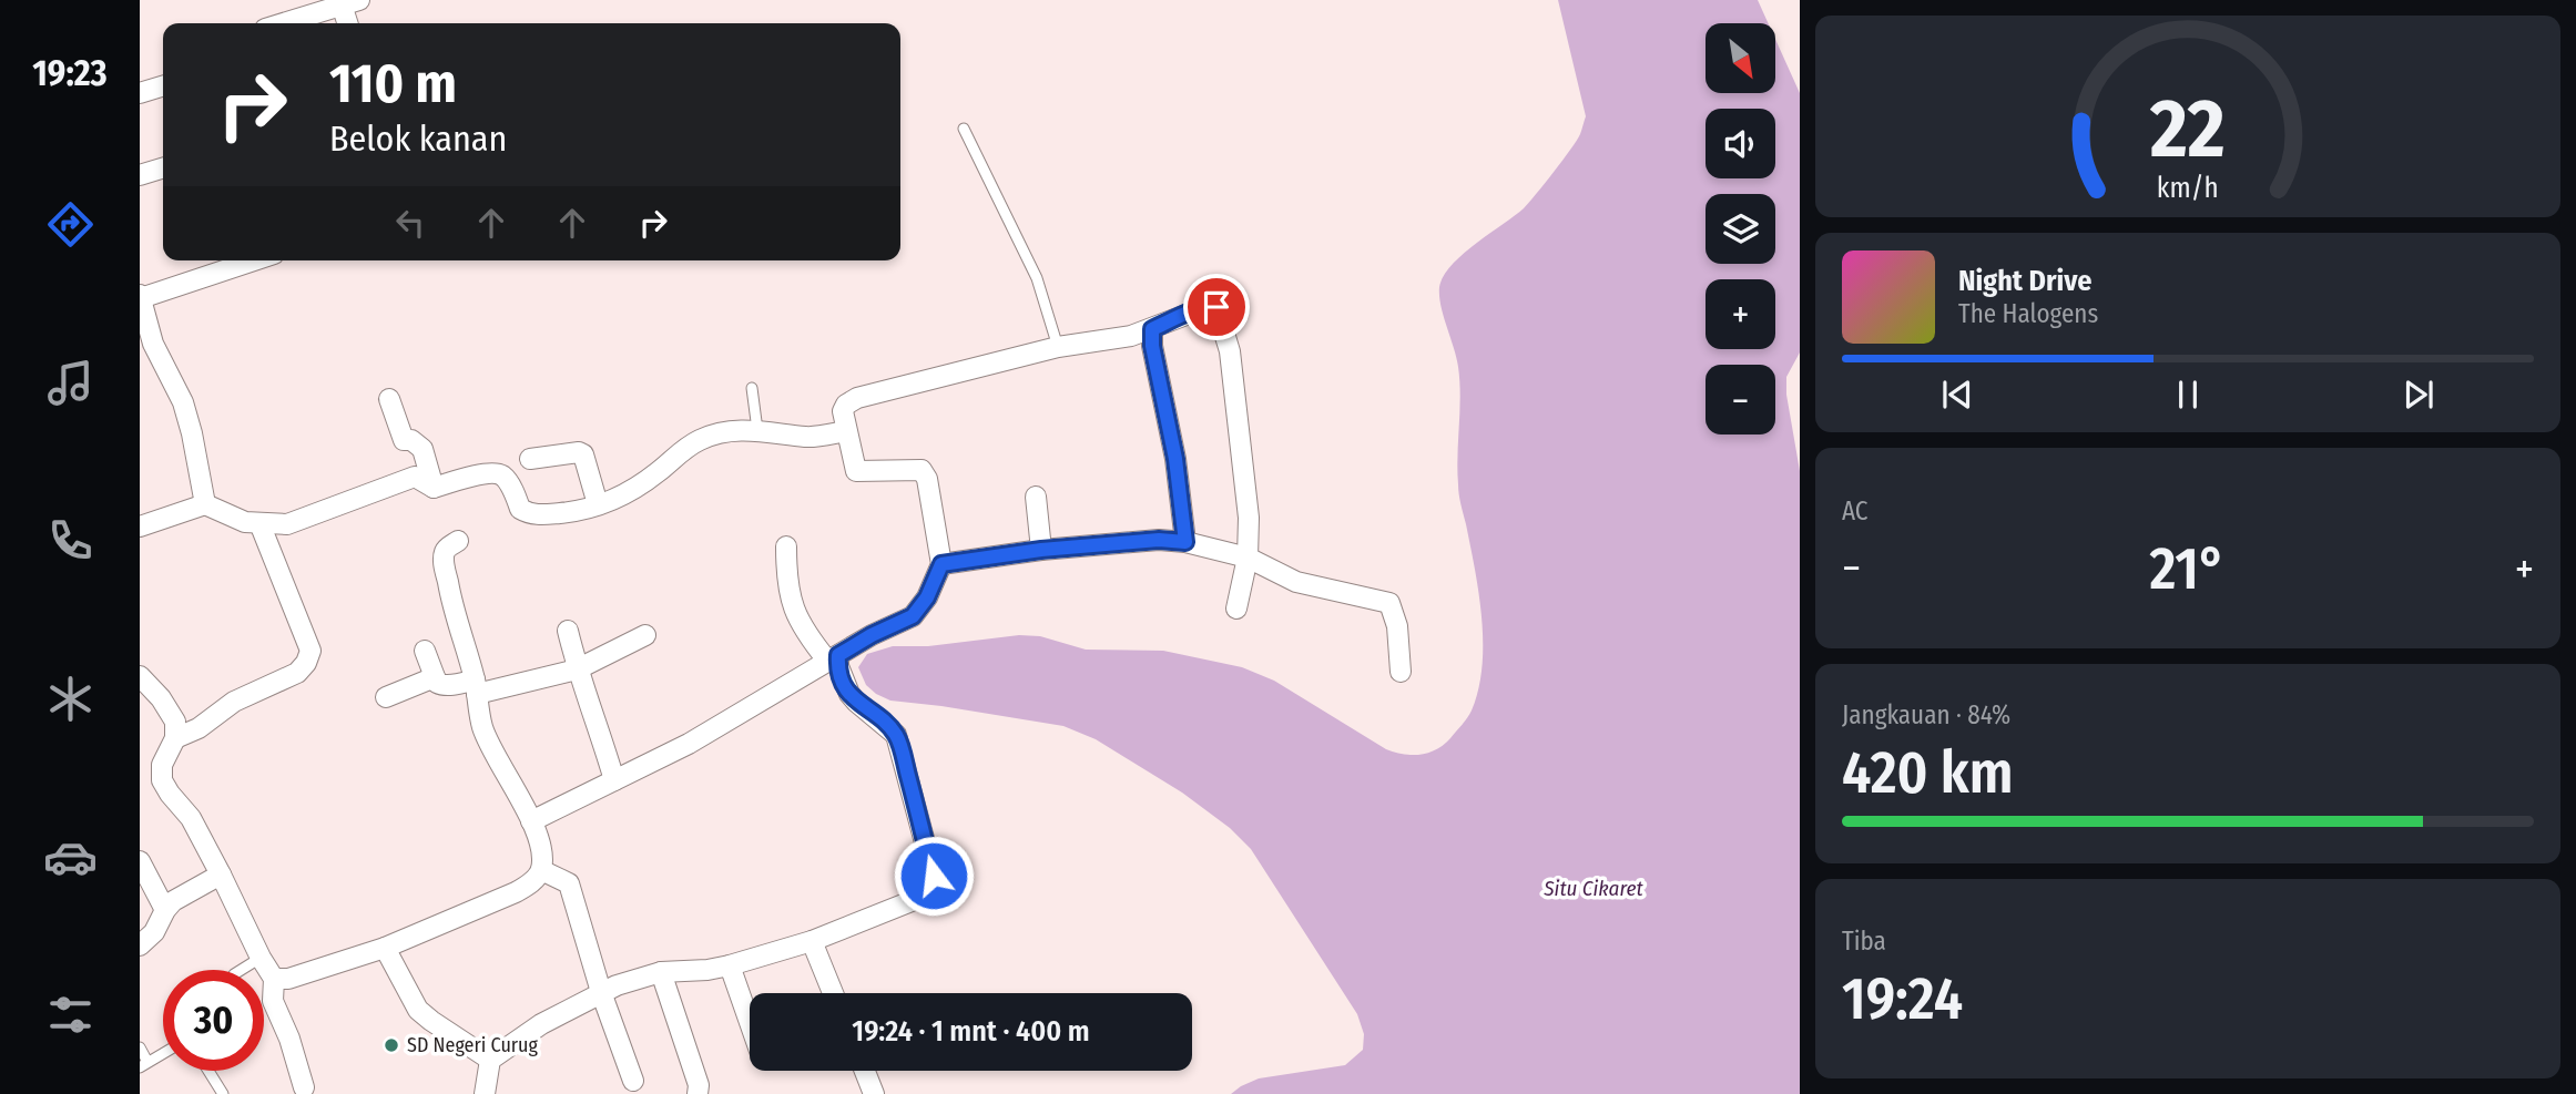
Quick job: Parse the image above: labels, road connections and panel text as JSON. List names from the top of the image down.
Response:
{
  "water": ["Situ Cikaret"],
  "places": ["SD Negeri Curug"],
  "north": "bottom right",
  "page": {
    "tabs": "19:23",
    "map_buttons": ["+", "−"],
    "turn": ["110 m", "Belok kanan"],
    "song": ["Night Drive", "The Halogens"],
    "tile": [
      "AC",
      ["Jangkauan · 84%", "420 km"],
      ["Tiba", "19:24"]
    ],
    "heat": ["−", "21°", "+"],
    "limit": "30",
    "trip": "19:24 · 1 mnt · 400 m",
    "gauge": ["22", "km/h"]
  }
}
